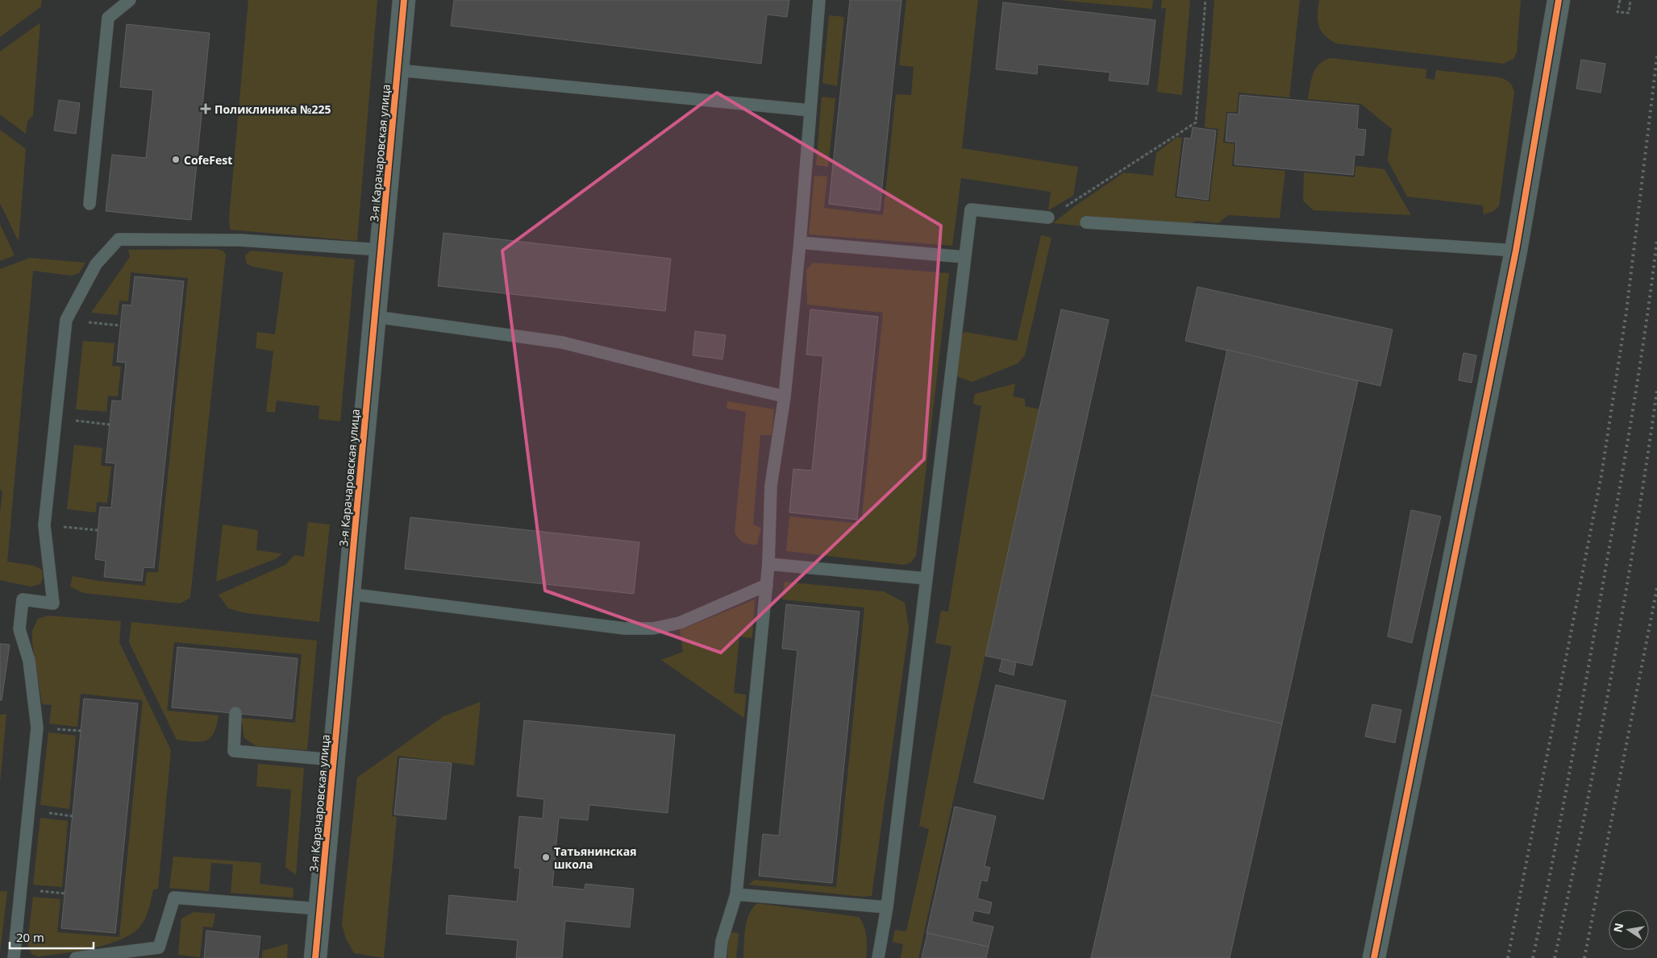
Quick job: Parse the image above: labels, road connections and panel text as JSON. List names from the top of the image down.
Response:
{
  "streets": {
    "street": ["3-я Карачаровская улица"]
  },
  "places": {
    "health": ["Поликлиника №225"],
    "other": ["CofeFest", "Татьянинская школа"]
  },
  "scale_bar": "20 m",
  "north": "left"
}
